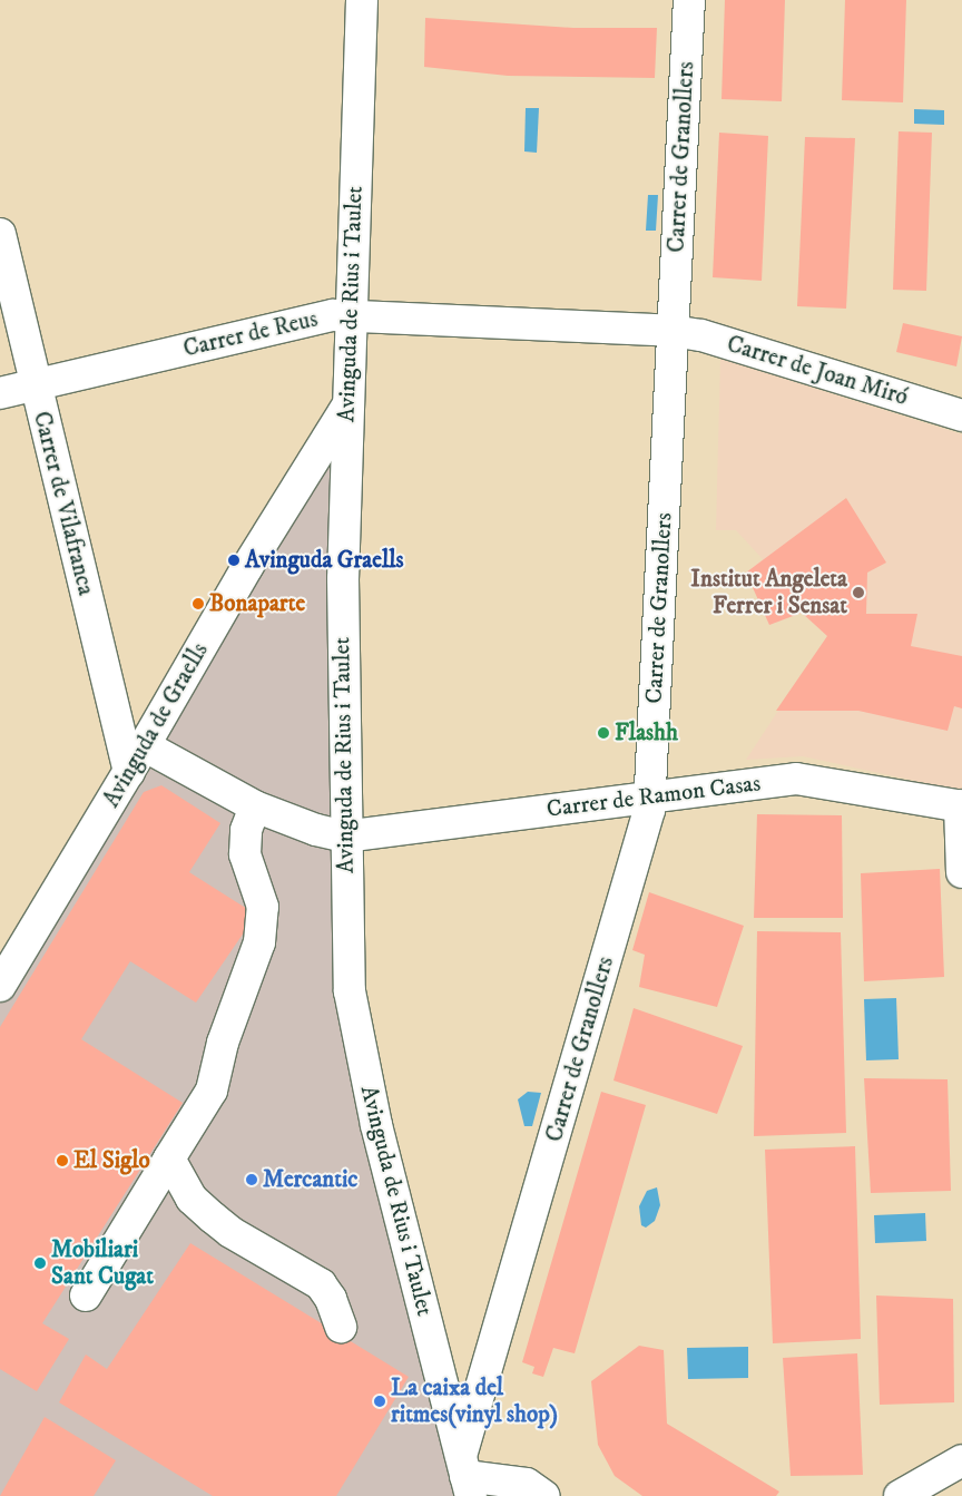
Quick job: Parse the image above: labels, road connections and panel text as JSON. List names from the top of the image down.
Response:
{
  "streets": {
    "street": [
      "Carrer de Granollers",
      "Avinguda de Rius i Taulet",
      "Carrer de Reus",
      "Carrer de Joan Miró",
      "Carrer de Vilafranca",
      "Avinguda de Graells",
      "Carrer de Ramon Casas"
    ]
  },
  "crossings": [
    ["Carrer de Granollers", "Avinguda de Rius i Taulet"],
    ["Carrer de Granollers", "Carrer de Reus"],
    ["Carrer de Granollers", "Carrer de Joan Miró"],
    ["Carrer de Granollers", "Carrer de Ramon Casas"],
    ["Avinguda de Rius i Taulet", "Carrer de Reus"],
    ["Avinguda de Rius i Taulet", "Avinguda de Graells"],
    ["Avinguda de Rius i Taulet", "Carrer de Ramon Casas"],
    ["Carrer de Reus", "Carrer de Joan Miró"],
    ["Carrer de Reus", "Carrer de Vilafranca"],
    ["Carrer de Vilafranca", "Avinguda de Graells"]
  ],
  "places": [
    "Avinguda Graells",
    "Institut Angeleta Ferrer i Sensat",
    "Bonaparte",
    "Flashh",
    "El Siglo",
    "Mercantic",
    "Mobiliari Sant Cugat",
    "La caixa del ritmes(vinyl shop)"
  ]
}
